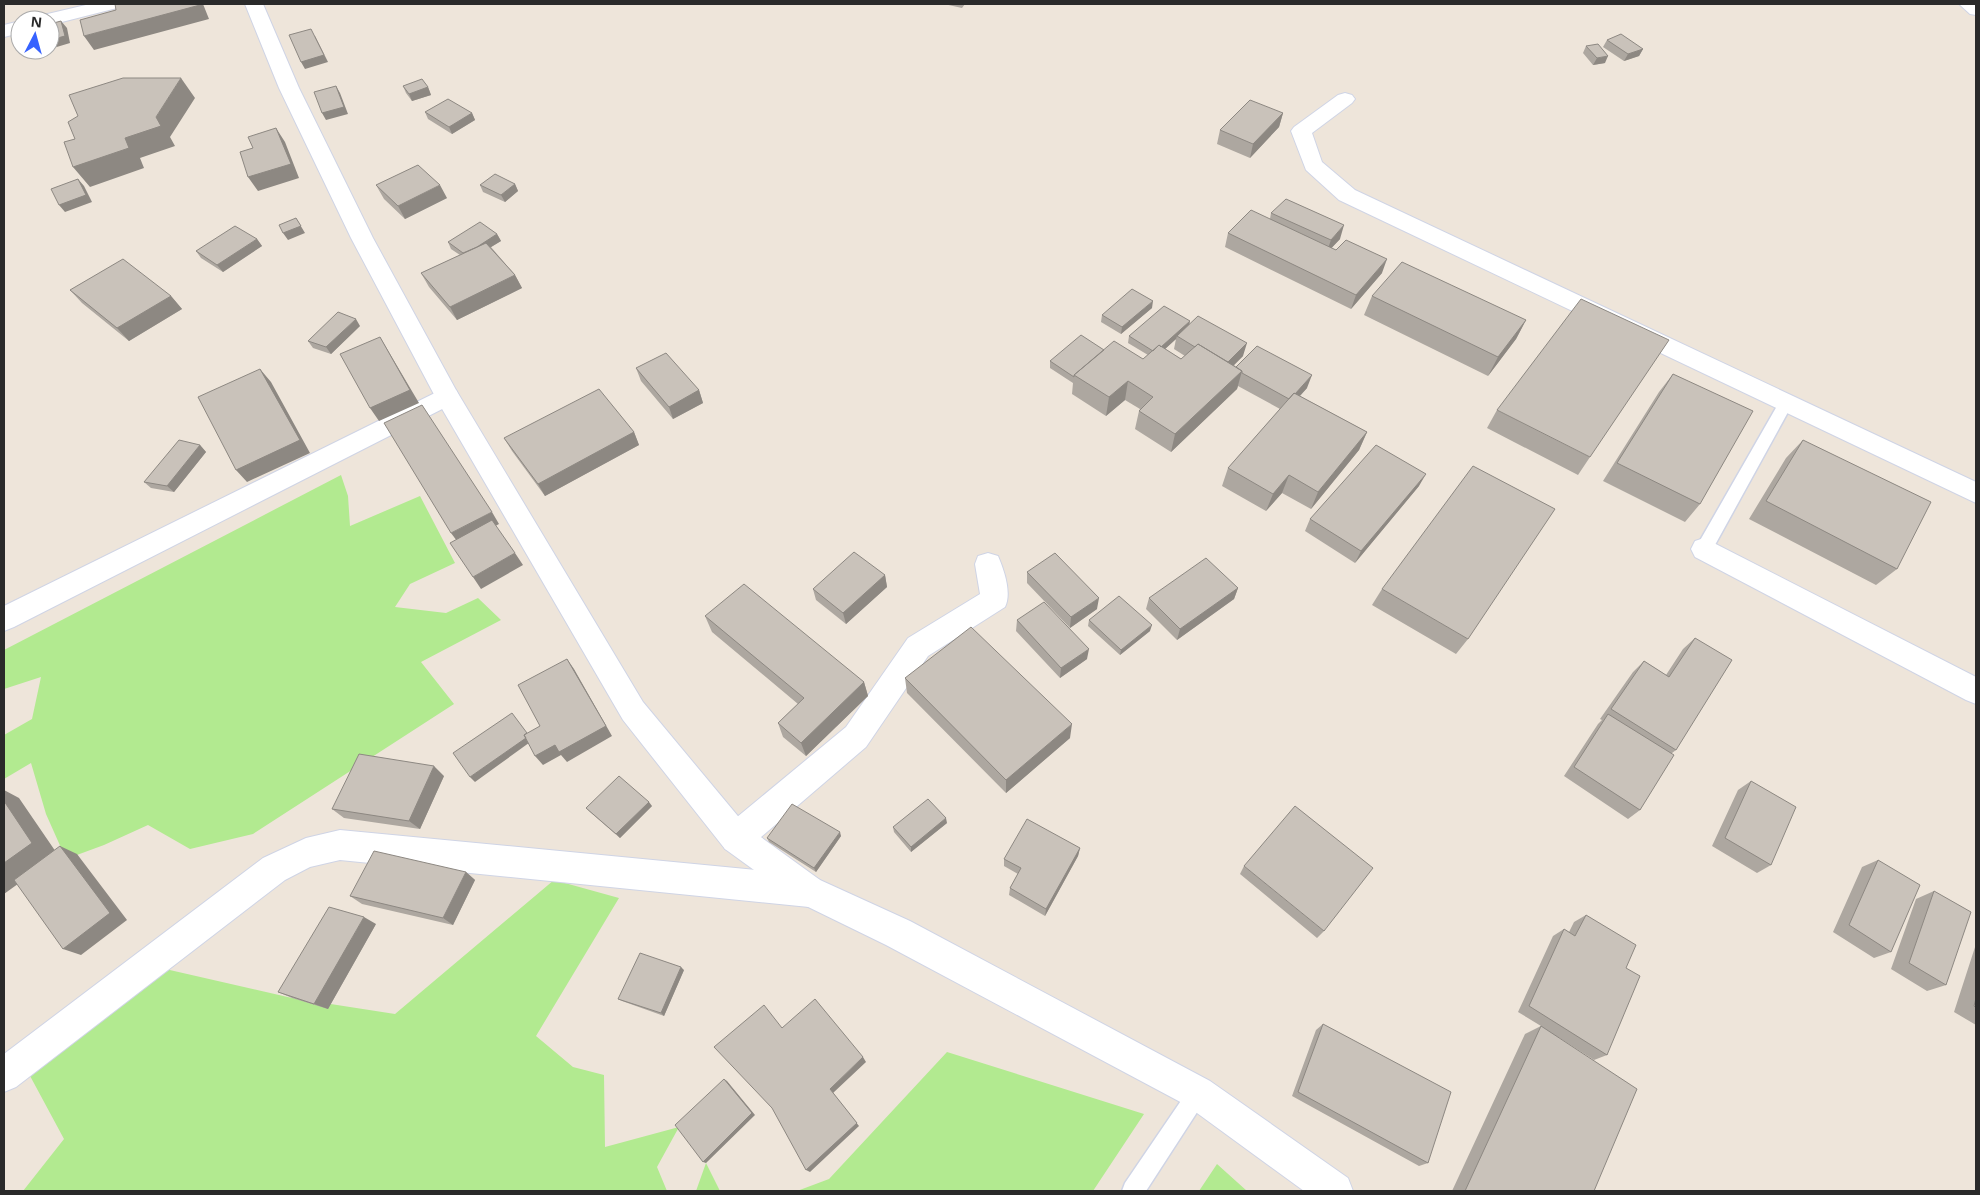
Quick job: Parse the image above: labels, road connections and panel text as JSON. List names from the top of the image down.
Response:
{
  "north": "top"
}
